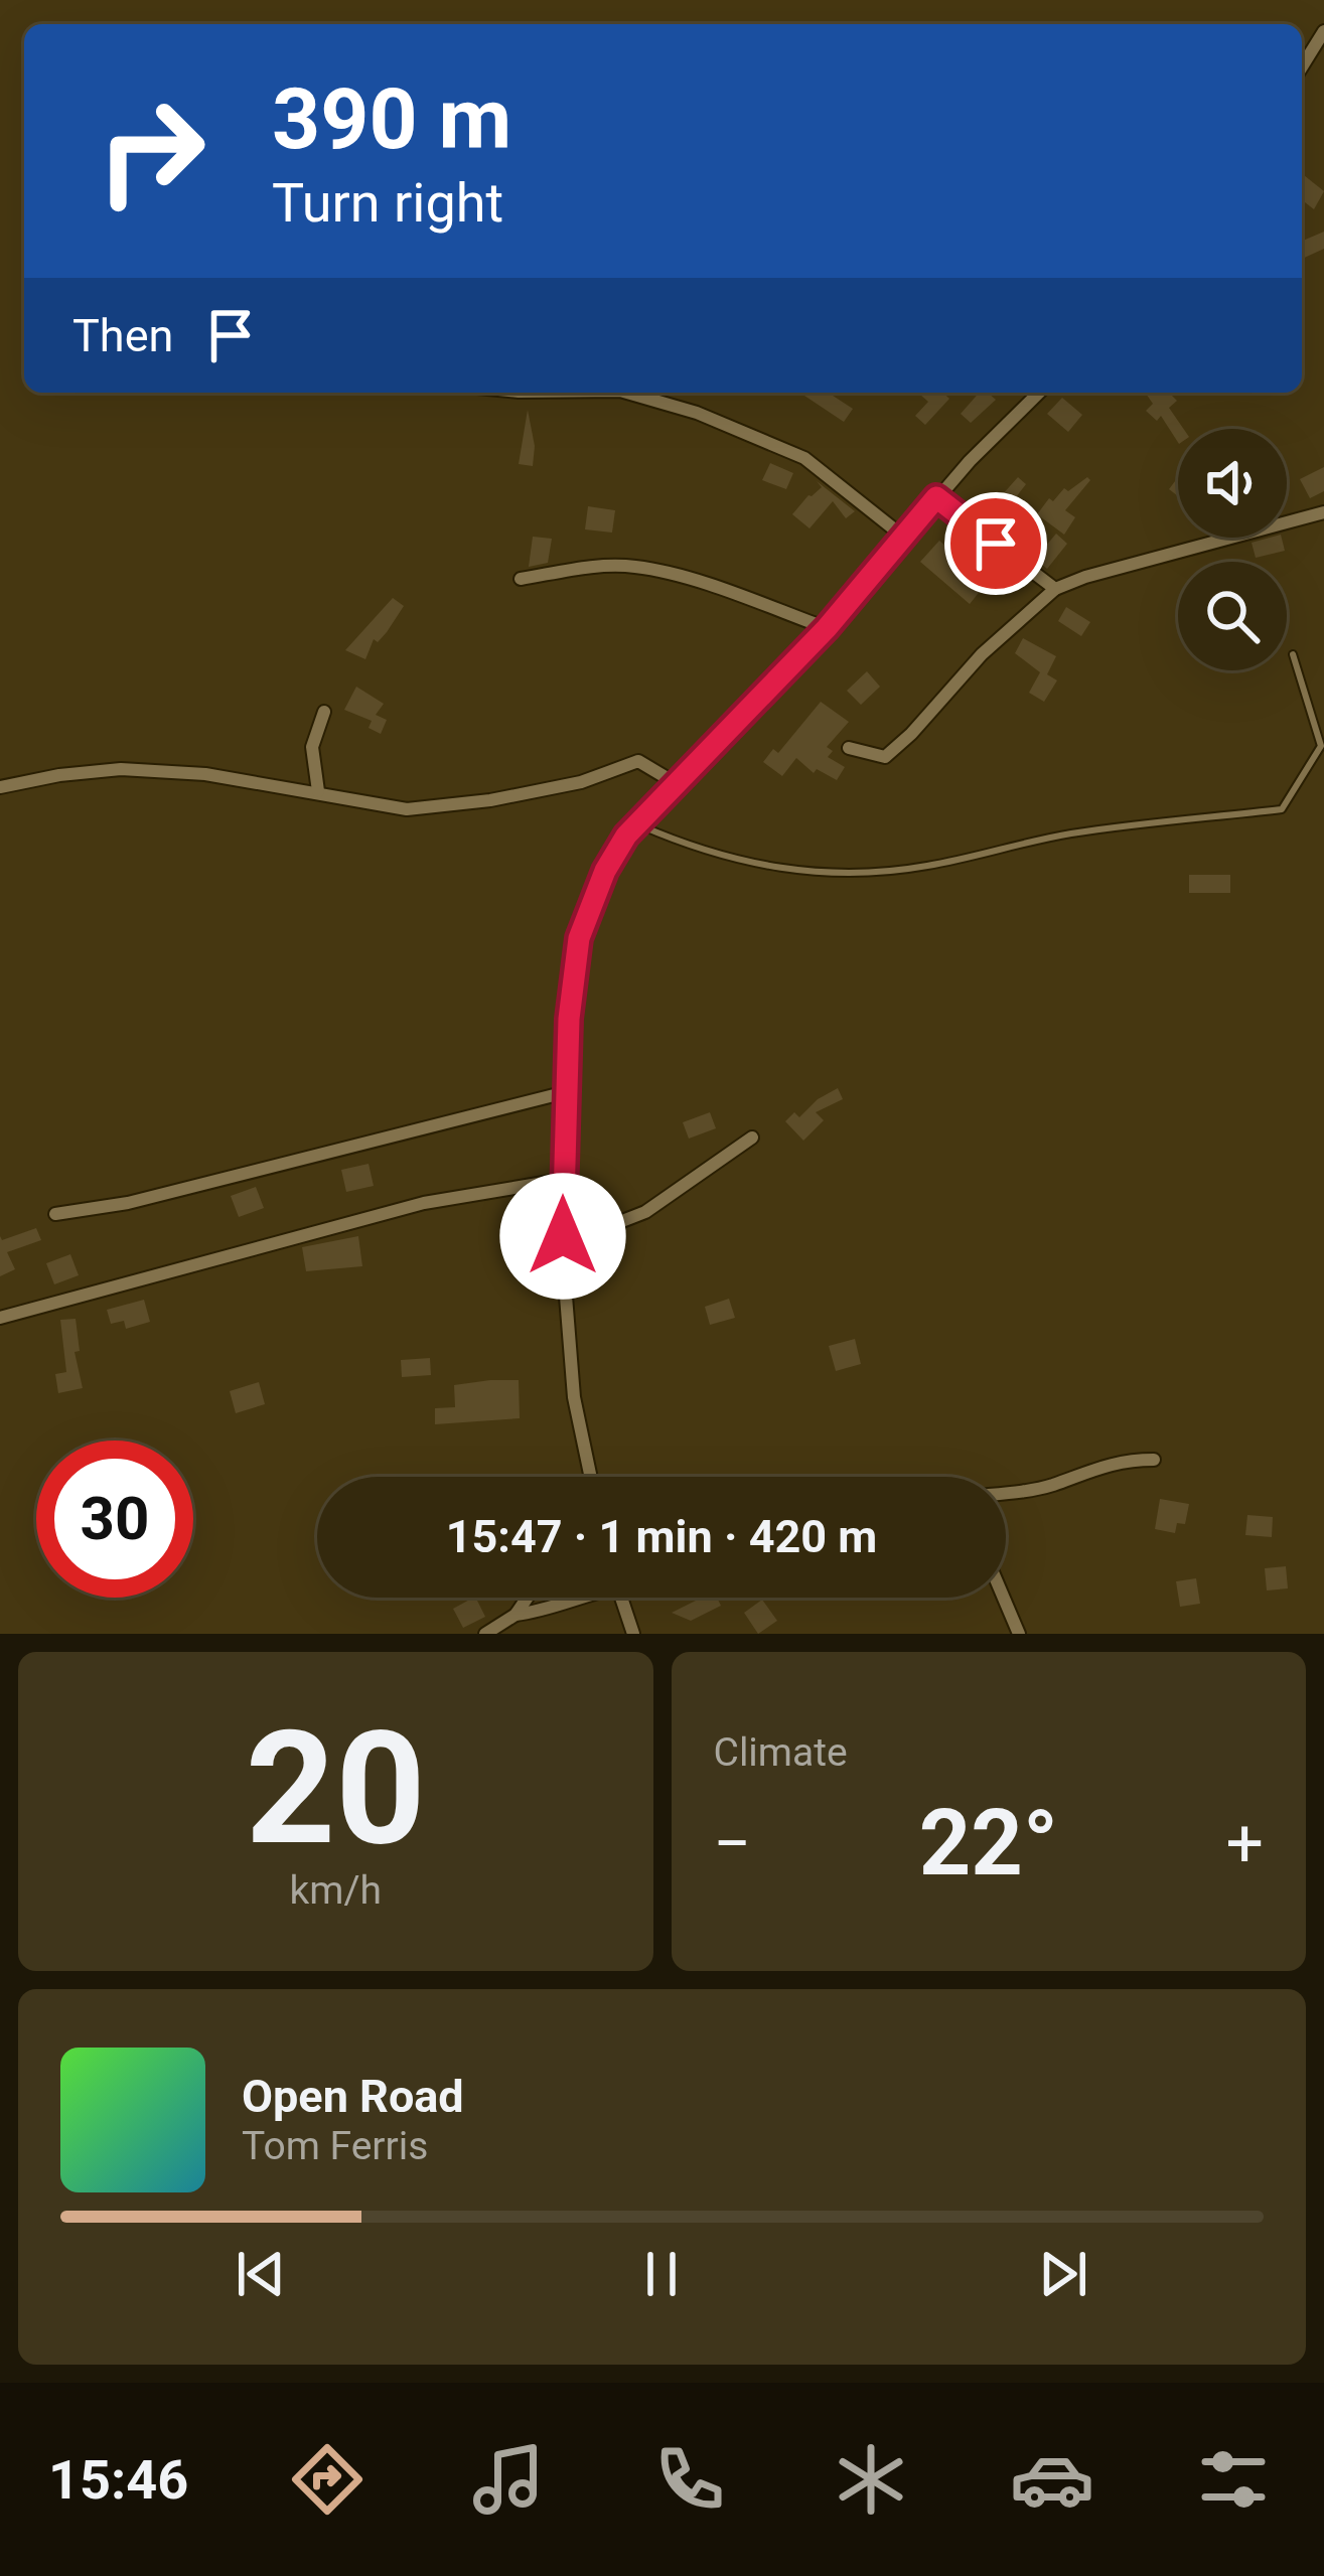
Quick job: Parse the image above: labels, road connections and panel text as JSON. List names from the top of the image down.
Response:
{
  "page": {
    "turn": ["390 m", "Turn right"],
    "then": "Then",
    "limit": "30",
    "trip": "15:47 · 1 min · 420 m",
    "tile": [
      ["20", "km/h"],
      "Climate"
    ],
    "heat": ["−", "22°", "+"],
    "song": ["Open Road", "Tom Ferris"],
    "tabs": "15:46"
  }
}
